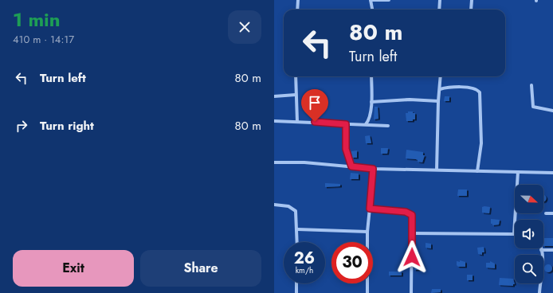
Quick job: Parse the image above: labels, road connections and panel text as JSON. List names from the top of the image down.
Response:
{
  "north": "right",
  "page": {
    "heading": ["1 min", "410 m · 14:17"],
    "turn": ["80 m", "Turn left"],
    "list": [
      {
        "name": "Turn left",
        "value": "80 m"
      },
      {
        "name": "Turn right",
        "value": "80 m"
      }
    ],
    "speed": "26 km/h",
    "limit": "30",
    "buttons": ["Exit", "Share"]
  }
}
